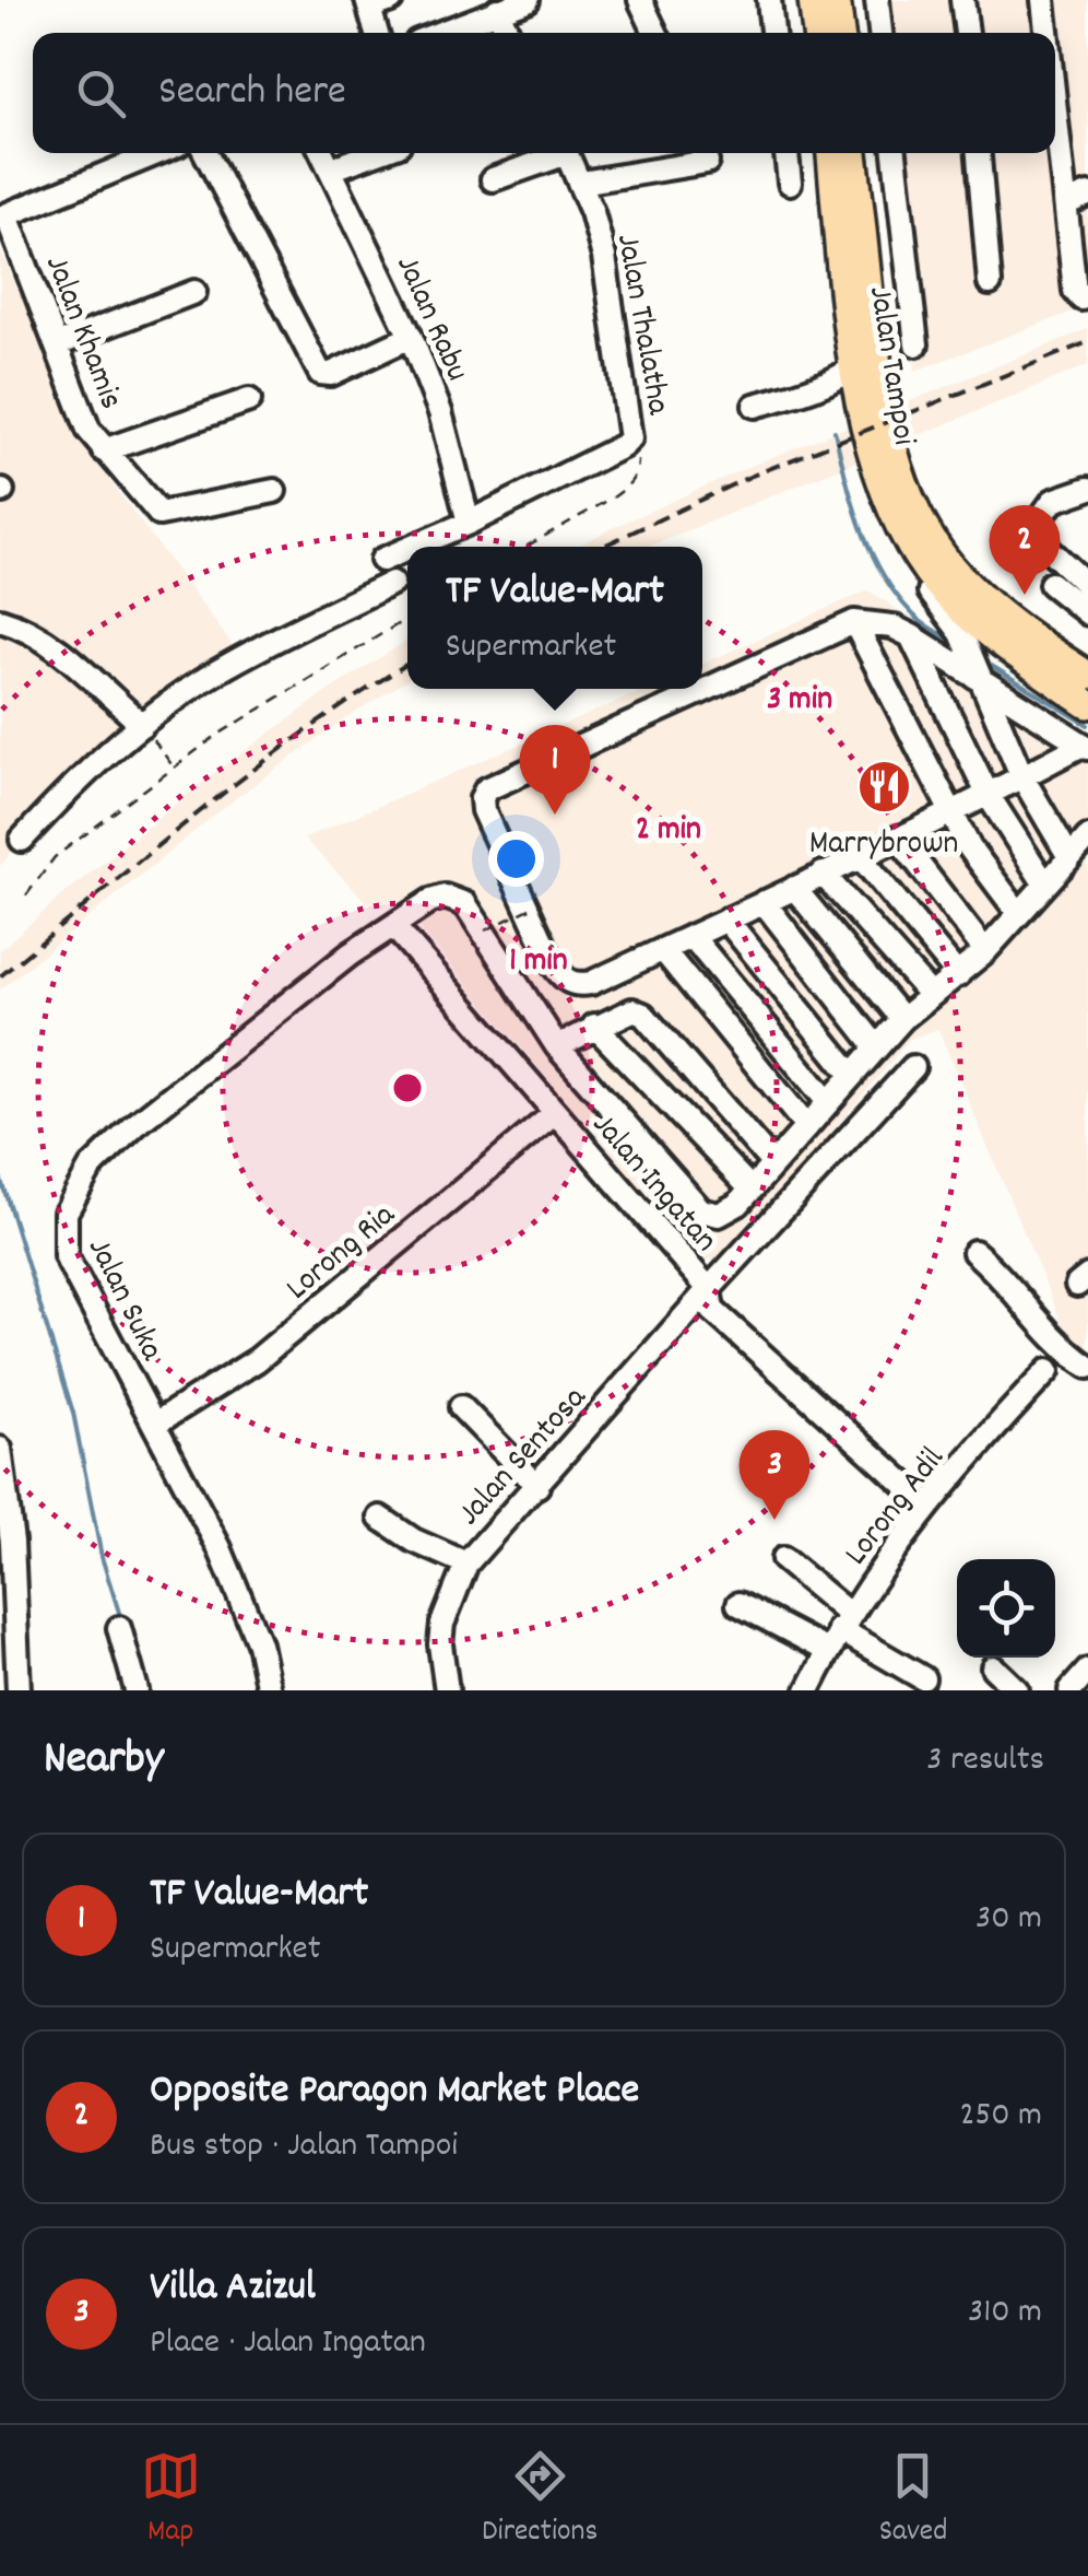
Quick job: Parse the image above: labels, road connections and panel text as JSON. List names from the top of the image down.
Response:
{
  "streets": {
    "main road": ["Jalan Tampoi"],
    "street": [
      "Jalan Rabu",
      "Jalan Thalatha",
      "Jalan Khamis",
      "Jalan Ingatan",
      "Lorong Ria",
      "Jalan Suka",
      "Jalan Sentosa",
      "Lorong Adil"
    ]
  },
  "crossings": [
    ["Jalan Rabu", "Jalan Thalatha"],
    ["Jalan Ingatan", "Lorong Ria"],
    ["Jalan Ingatan", "Jalan Suka"],
    ["Jalan Ingatan", "Jalan Sentosa"],
    ["Jalan Ingatan", "Lorong Adil"],
    ["Lorong Ria", "Jalan Suka"]
  ],
  "places": {
    "restaurant": ["Marrybrown"]
  },
  "page": {
    "search": "Search here",
    "pins": ["2", "1", "3"],
    "popup": ["TF Value-Mart", "Supermarket"],
    "heading": ["Nearby", "3 results"],
    "list": [
      {
        "mark": "1",
        "name": "TF Value-Mart",
        "note": "Supermarket",
        "value": "30 m"
      },
      {
        "mark": "2",
        "name": "Opposite Paragon Market Place",
        "note": "Bus stop · Jalan Tampoi",
        "value": "250 m"
      },
      {
        "mark": "3",
        "name": "Villa Azizul",
        "note": "Place · Jalan Ingatan",
        "value": "310 m"
      }
    ],
    "nav": ["Map", "Directions", "Saved"]
  },
  "rings": ["3 min", "2 min", "1 min"]
}
